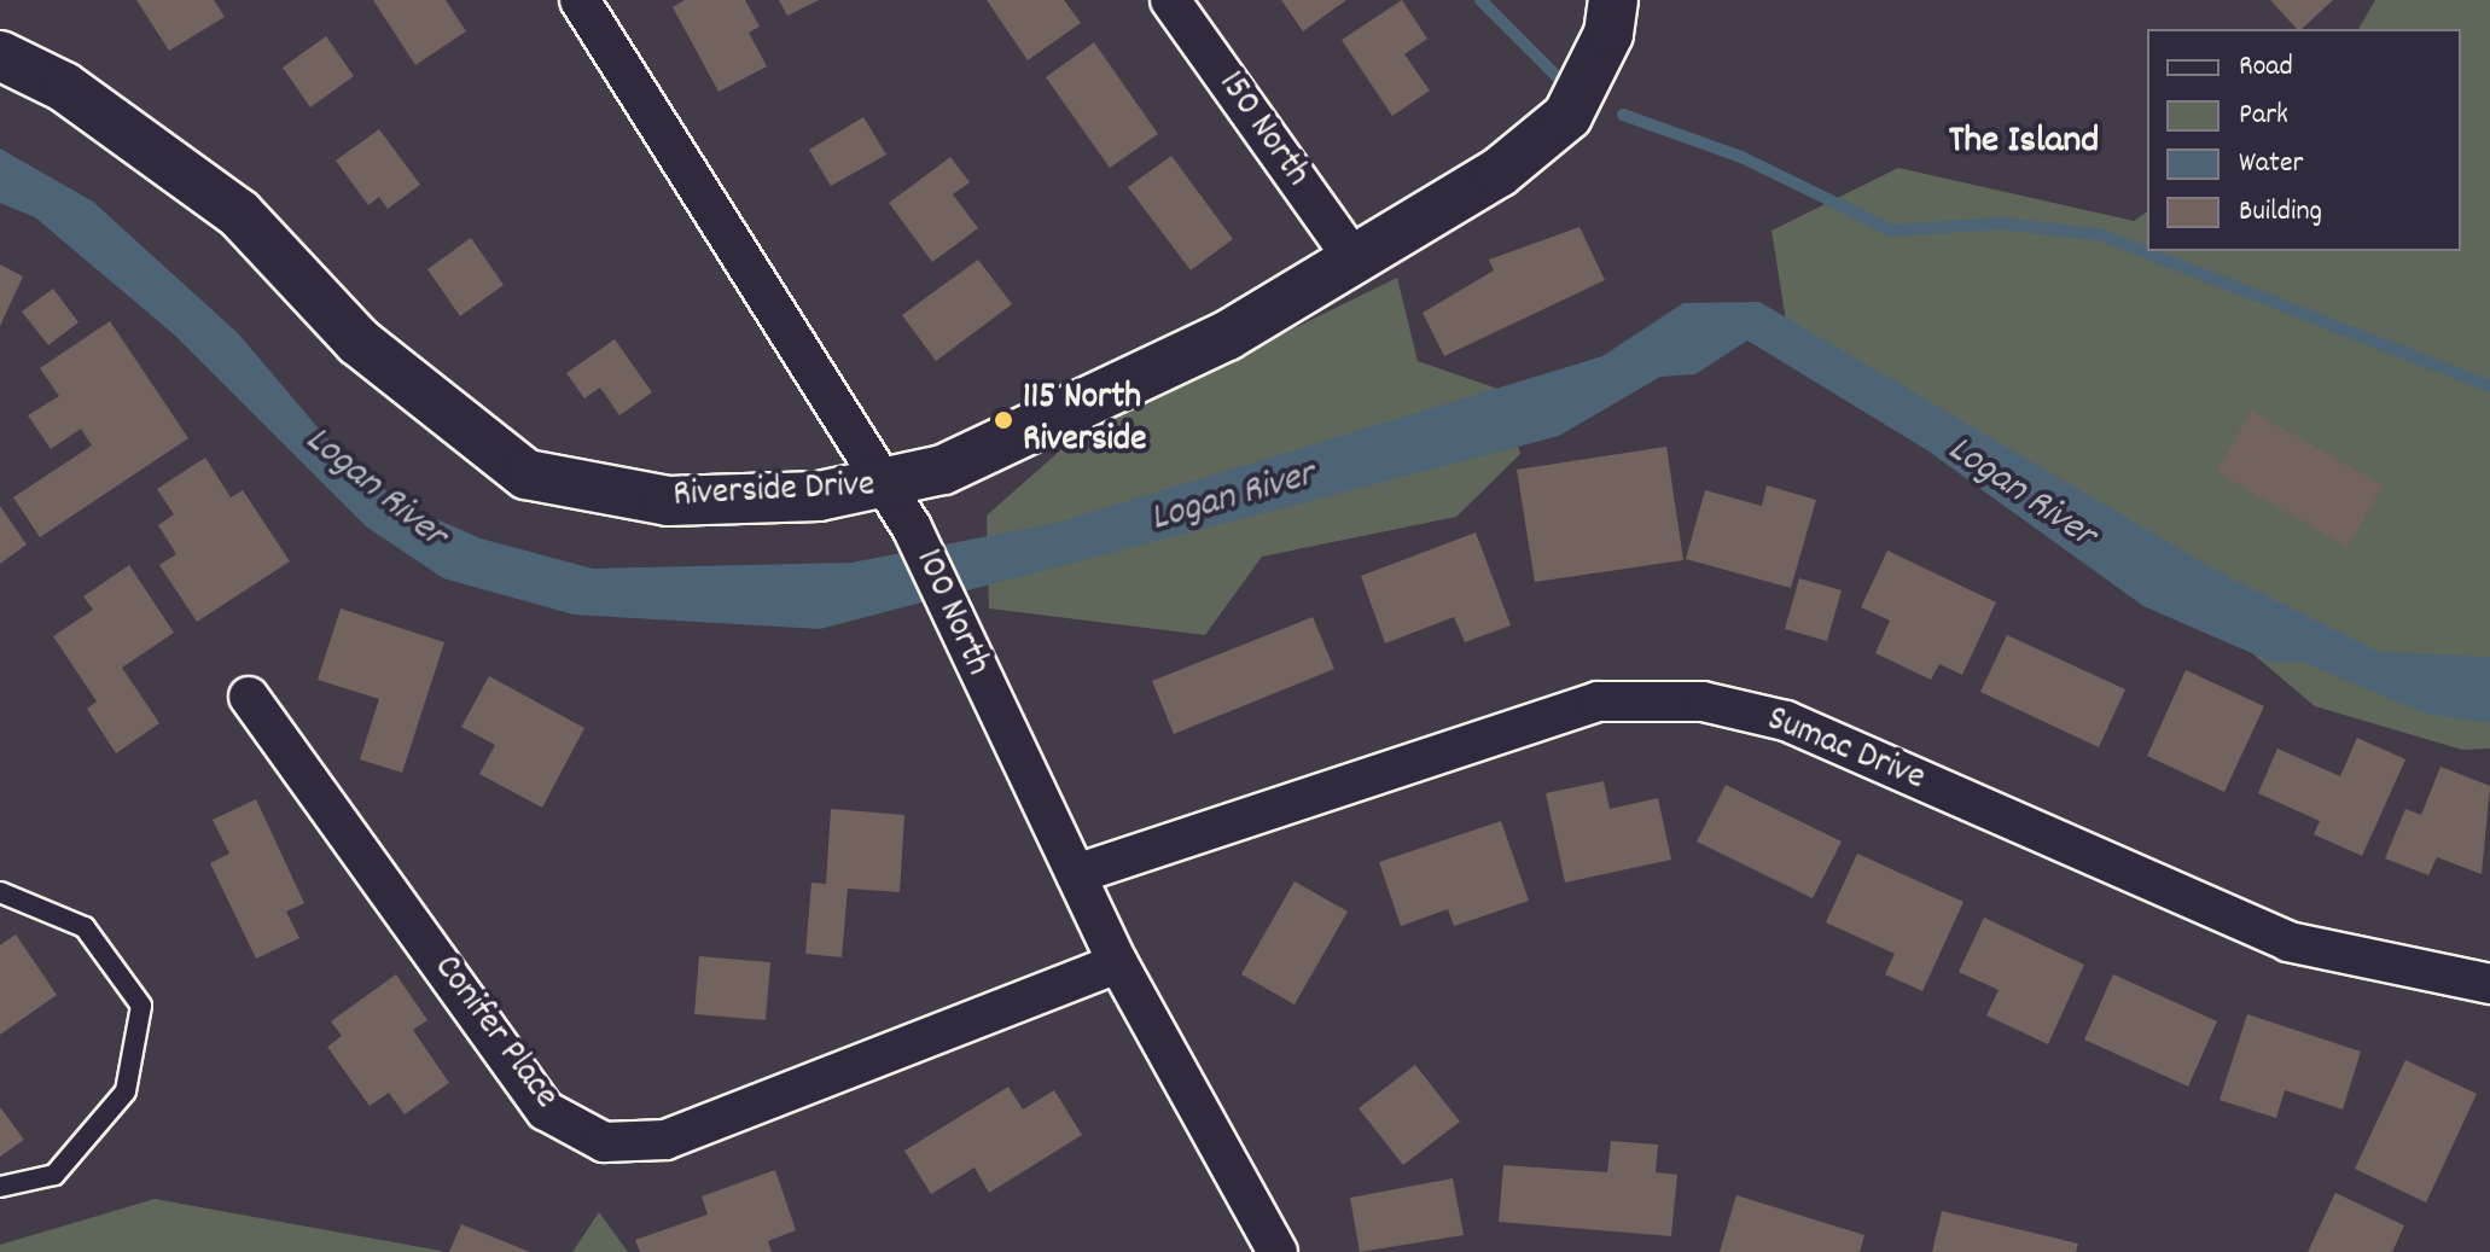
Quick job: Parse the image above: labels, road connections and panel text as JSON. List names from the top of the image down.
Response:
{
  "streets": {
    "street": [
      "150 North",
      "Riverside Drive",
      "100 North",
      "Sumac Drive",
      "Conifer Place"
    ]
  },
  "crossings": [
    ["150 North", "Riverside Drive"],
    ["Riverside Drive", "100 North"],
    ["100 North", "Sumac Drive"],
    ["100 North", "Conifer Place"]
  ],
  "districts": ["The Island"],
  "water": ["Logan River"],
  "places": ["115 North Riverside"],
  "legend": [
    "Road",
    "Park",
    "Water",
    "Building"
  ]
}
